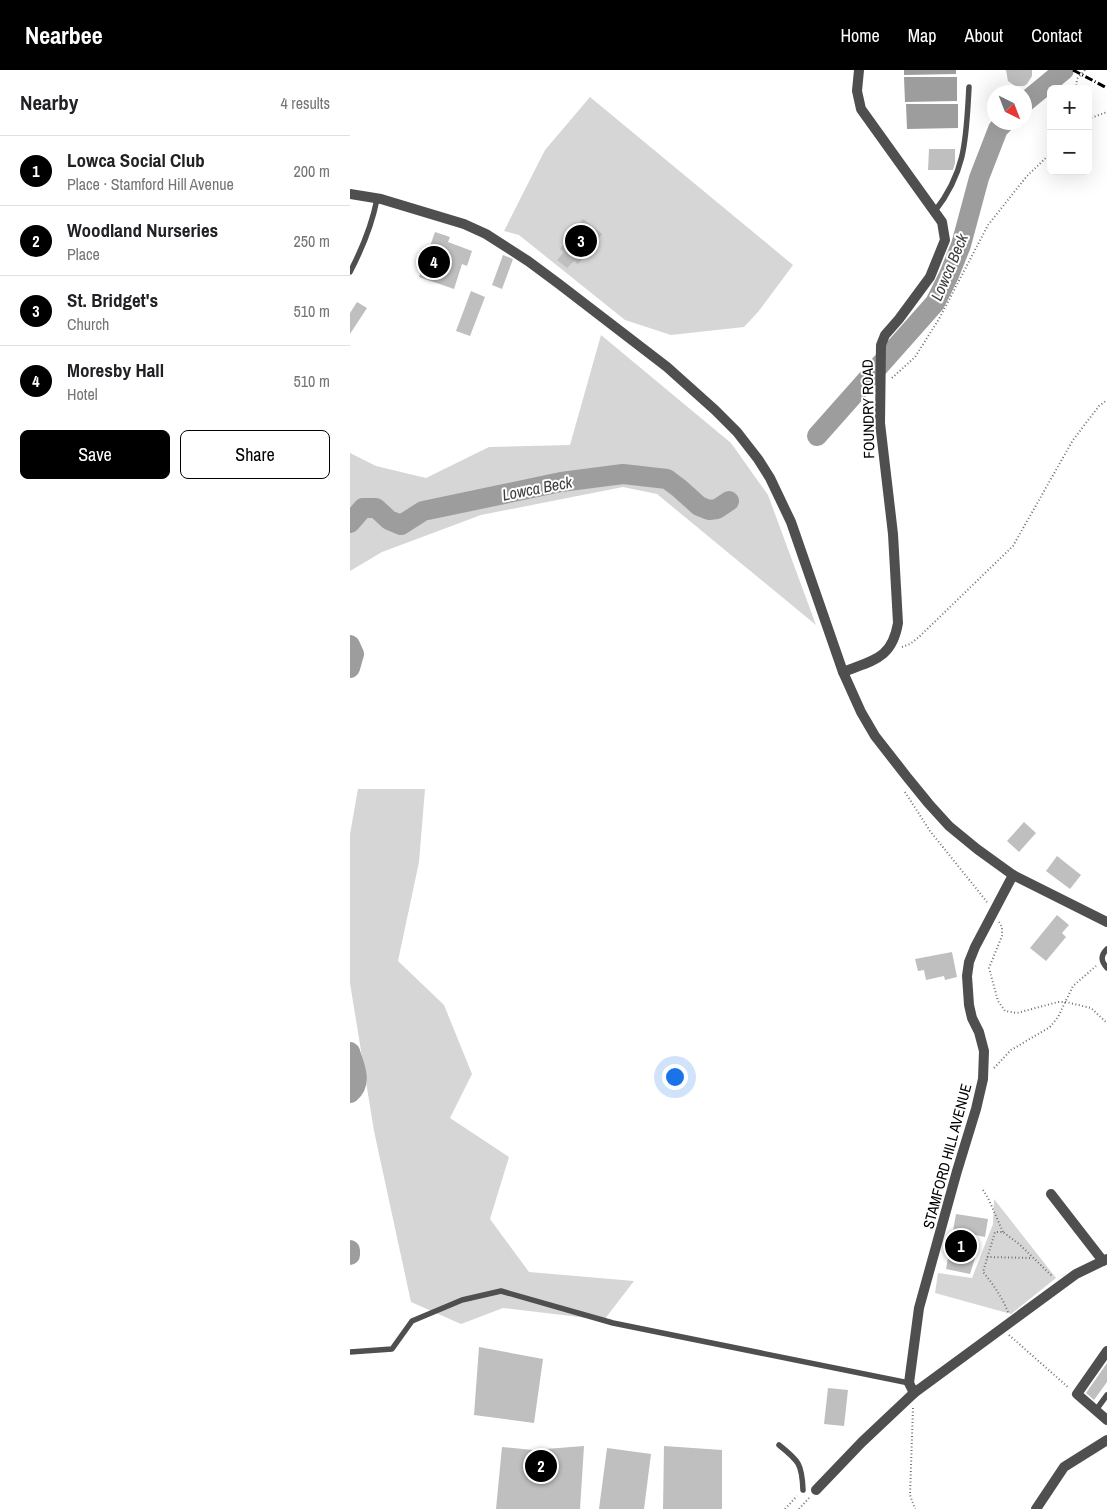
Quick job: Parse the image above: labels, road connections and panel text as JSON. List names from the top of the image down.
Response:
{
  "streets": {
    "street": ["FOUNDRY ROAD", "STAMFORD HILL AVENUE"]
  },
  "water": ["Lowca Beck"],
  "north": "bottom right",
  "page": {
    "header": "Nearbee",
    "nav": [
      "Home",
      "Map",
      "About",
      "Contact"
    ],
    "heading": ["Nearby", "4 results"],
    "map_buttons": ["+", "−"],
    "list": [
      {
        "mark": "1",
        "name": "Lowca Social Club",
        "note": "Place · Stamford Hill Avenue",
        "value": "200 m"
      },
      {
        "mark": "2",
        "name": "Woodland Nurseries",
        "note": "Place",
        "value": "250 m"
      },
      {
        "mark": "3",
        "name": "St. Bridget's",
        "note": "Church",
        "value": "510 m"
      },
      {
        "mark": "4",
        "name": "Moresby Hall",
        "note": "Hotel",
        "value": "510 m"
      }
    ],
    "pins": [
      "3",
      "4",
      "1",
      "2"
    ],
    "buttons": ["Save", "Share"]
  }
}
